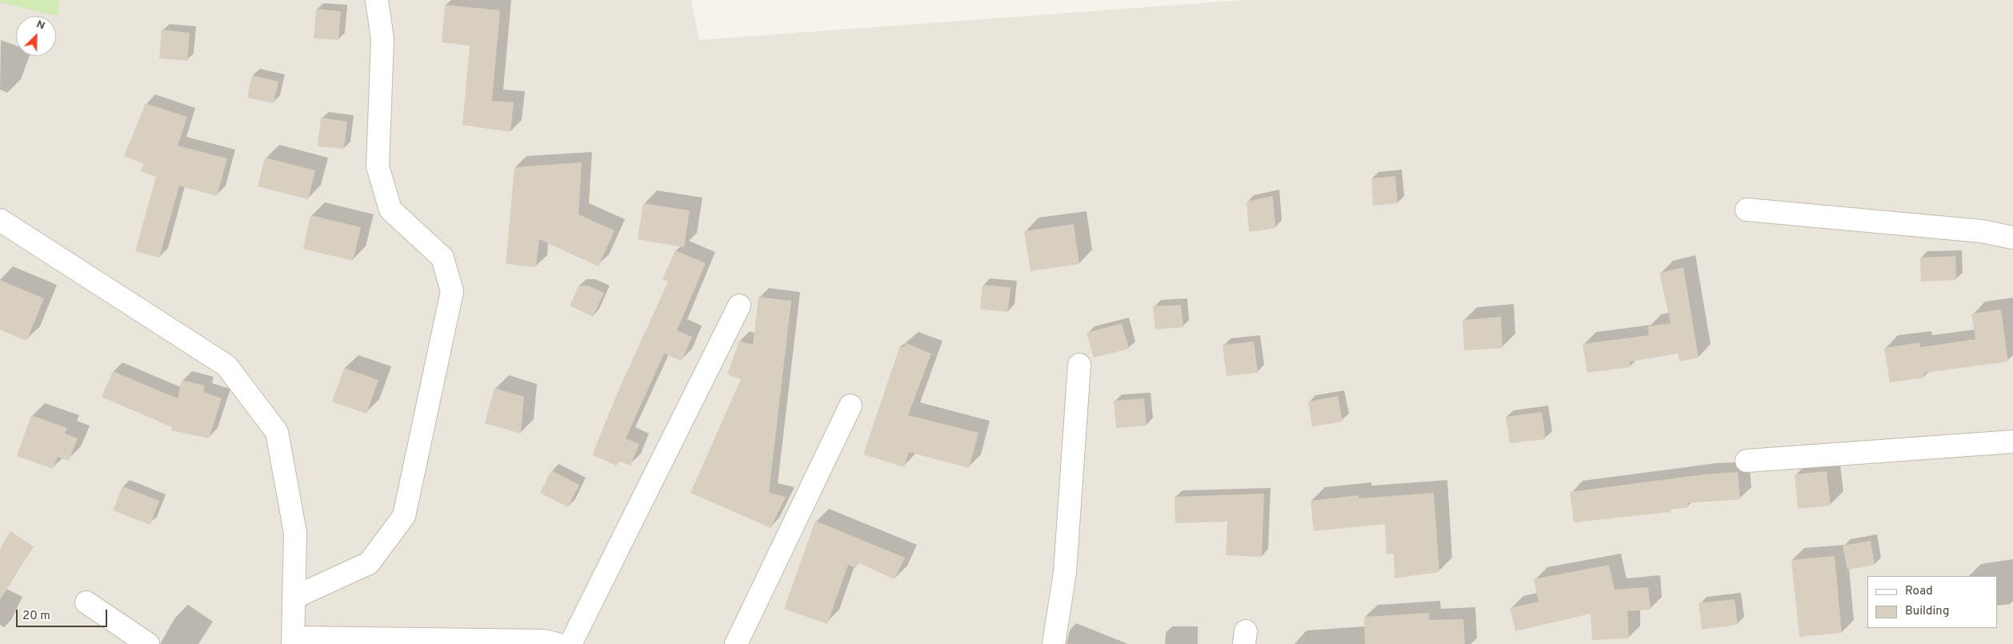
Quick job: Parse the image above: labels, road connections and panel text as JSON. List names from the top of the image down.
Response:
{
  "legend": ["Road", "Building"],
  "scale_bar": "20 m",
  "north": "top right"
}
